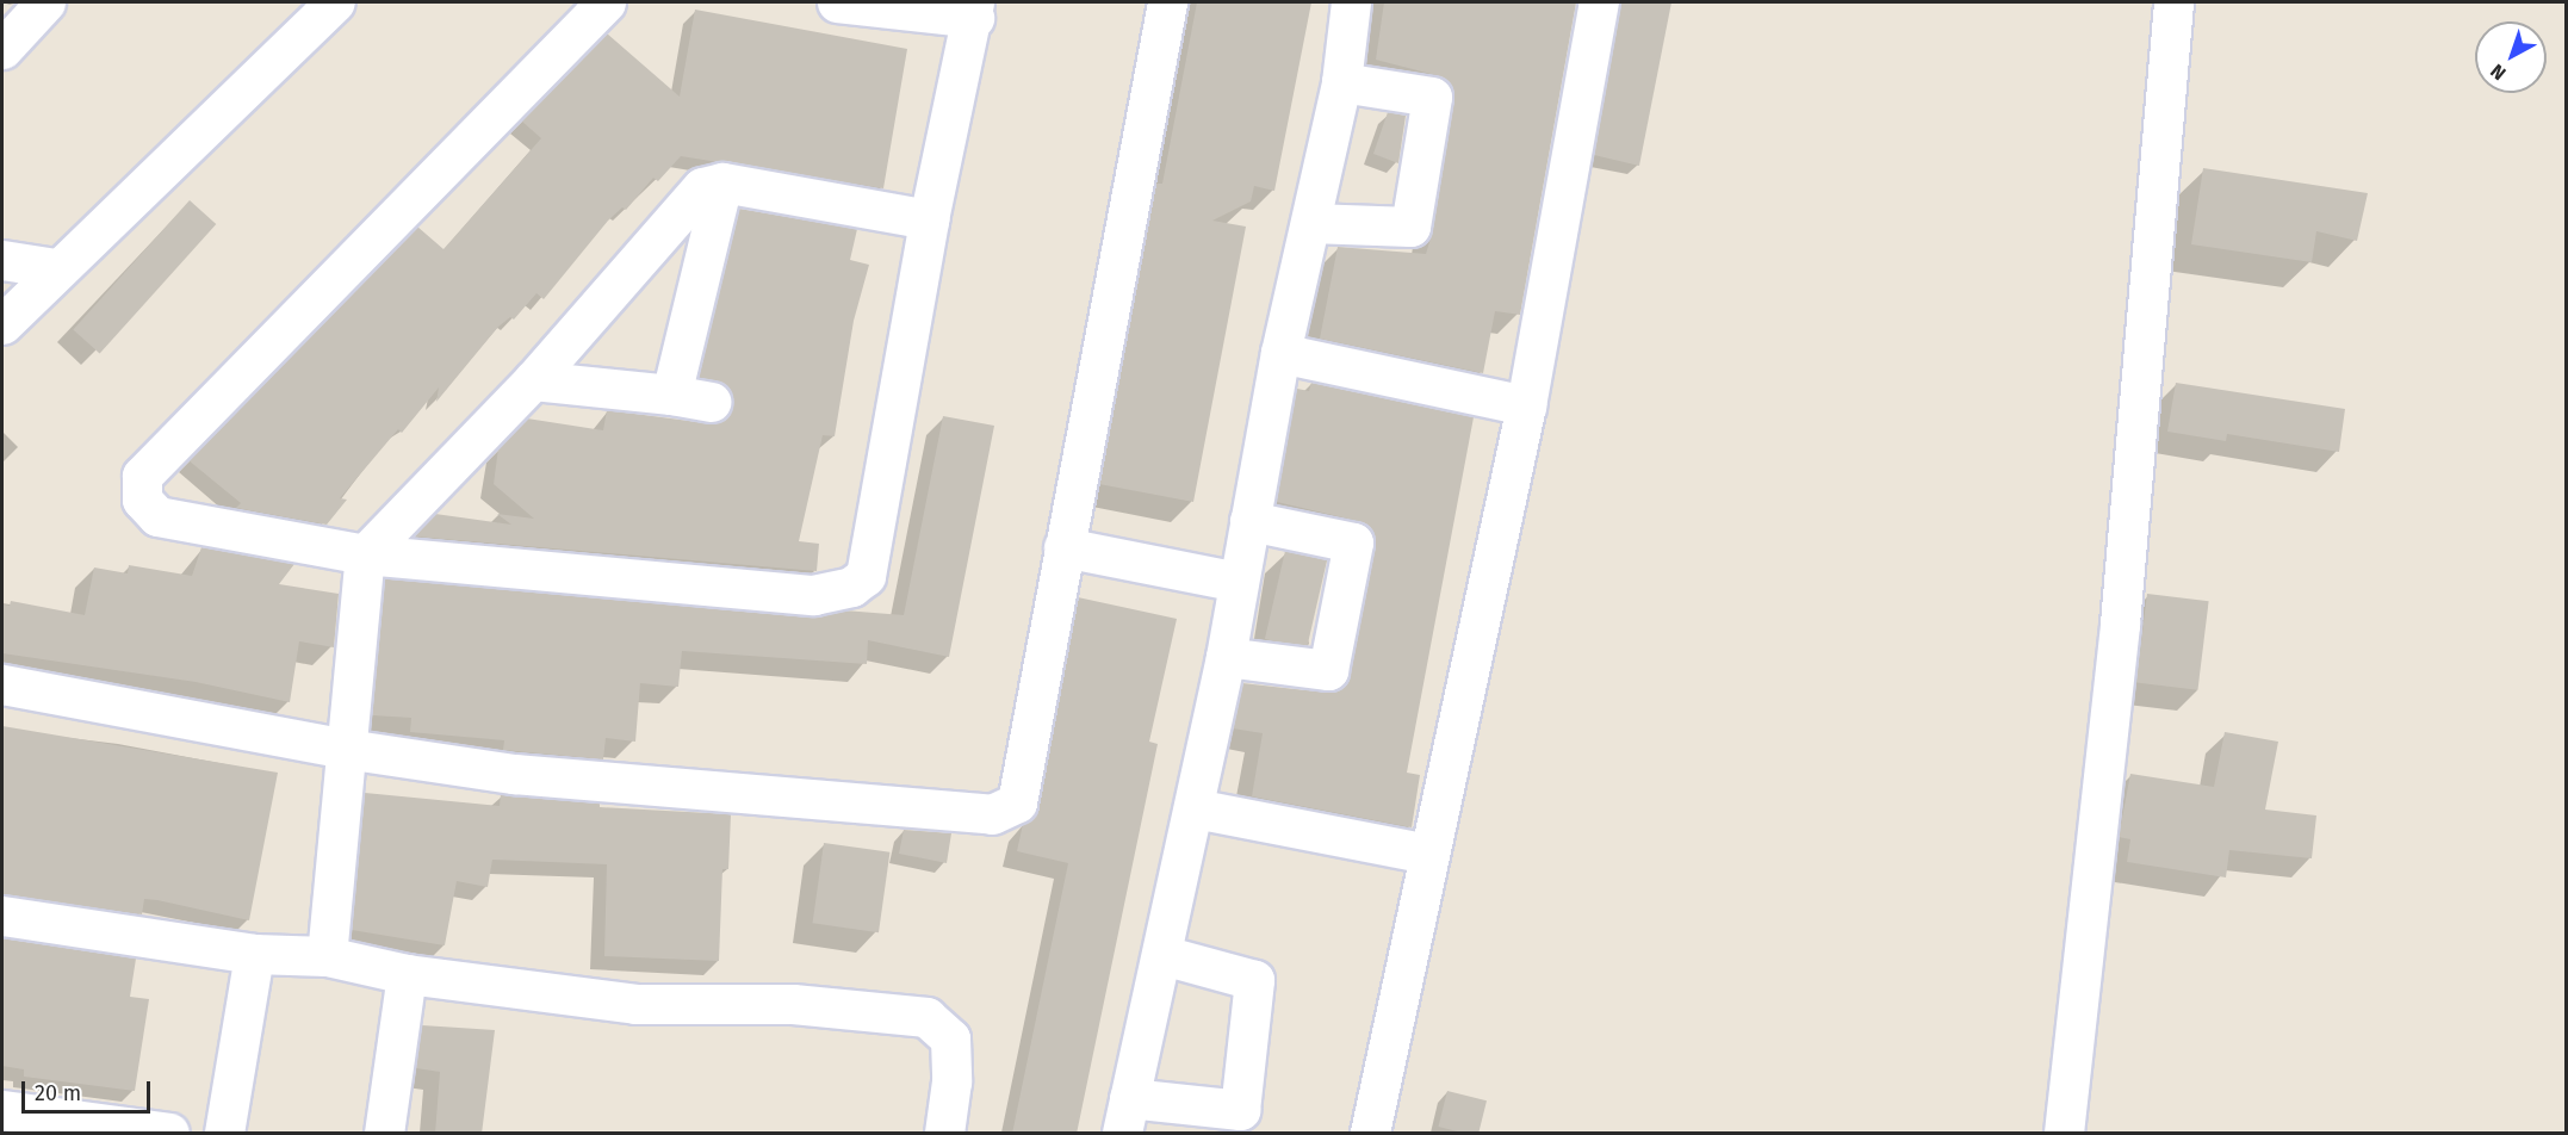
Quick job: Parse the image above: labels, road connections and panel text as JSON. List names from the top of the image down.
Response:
{
  "scale_bar": "20 m",
  "north": "bottom left"
}
